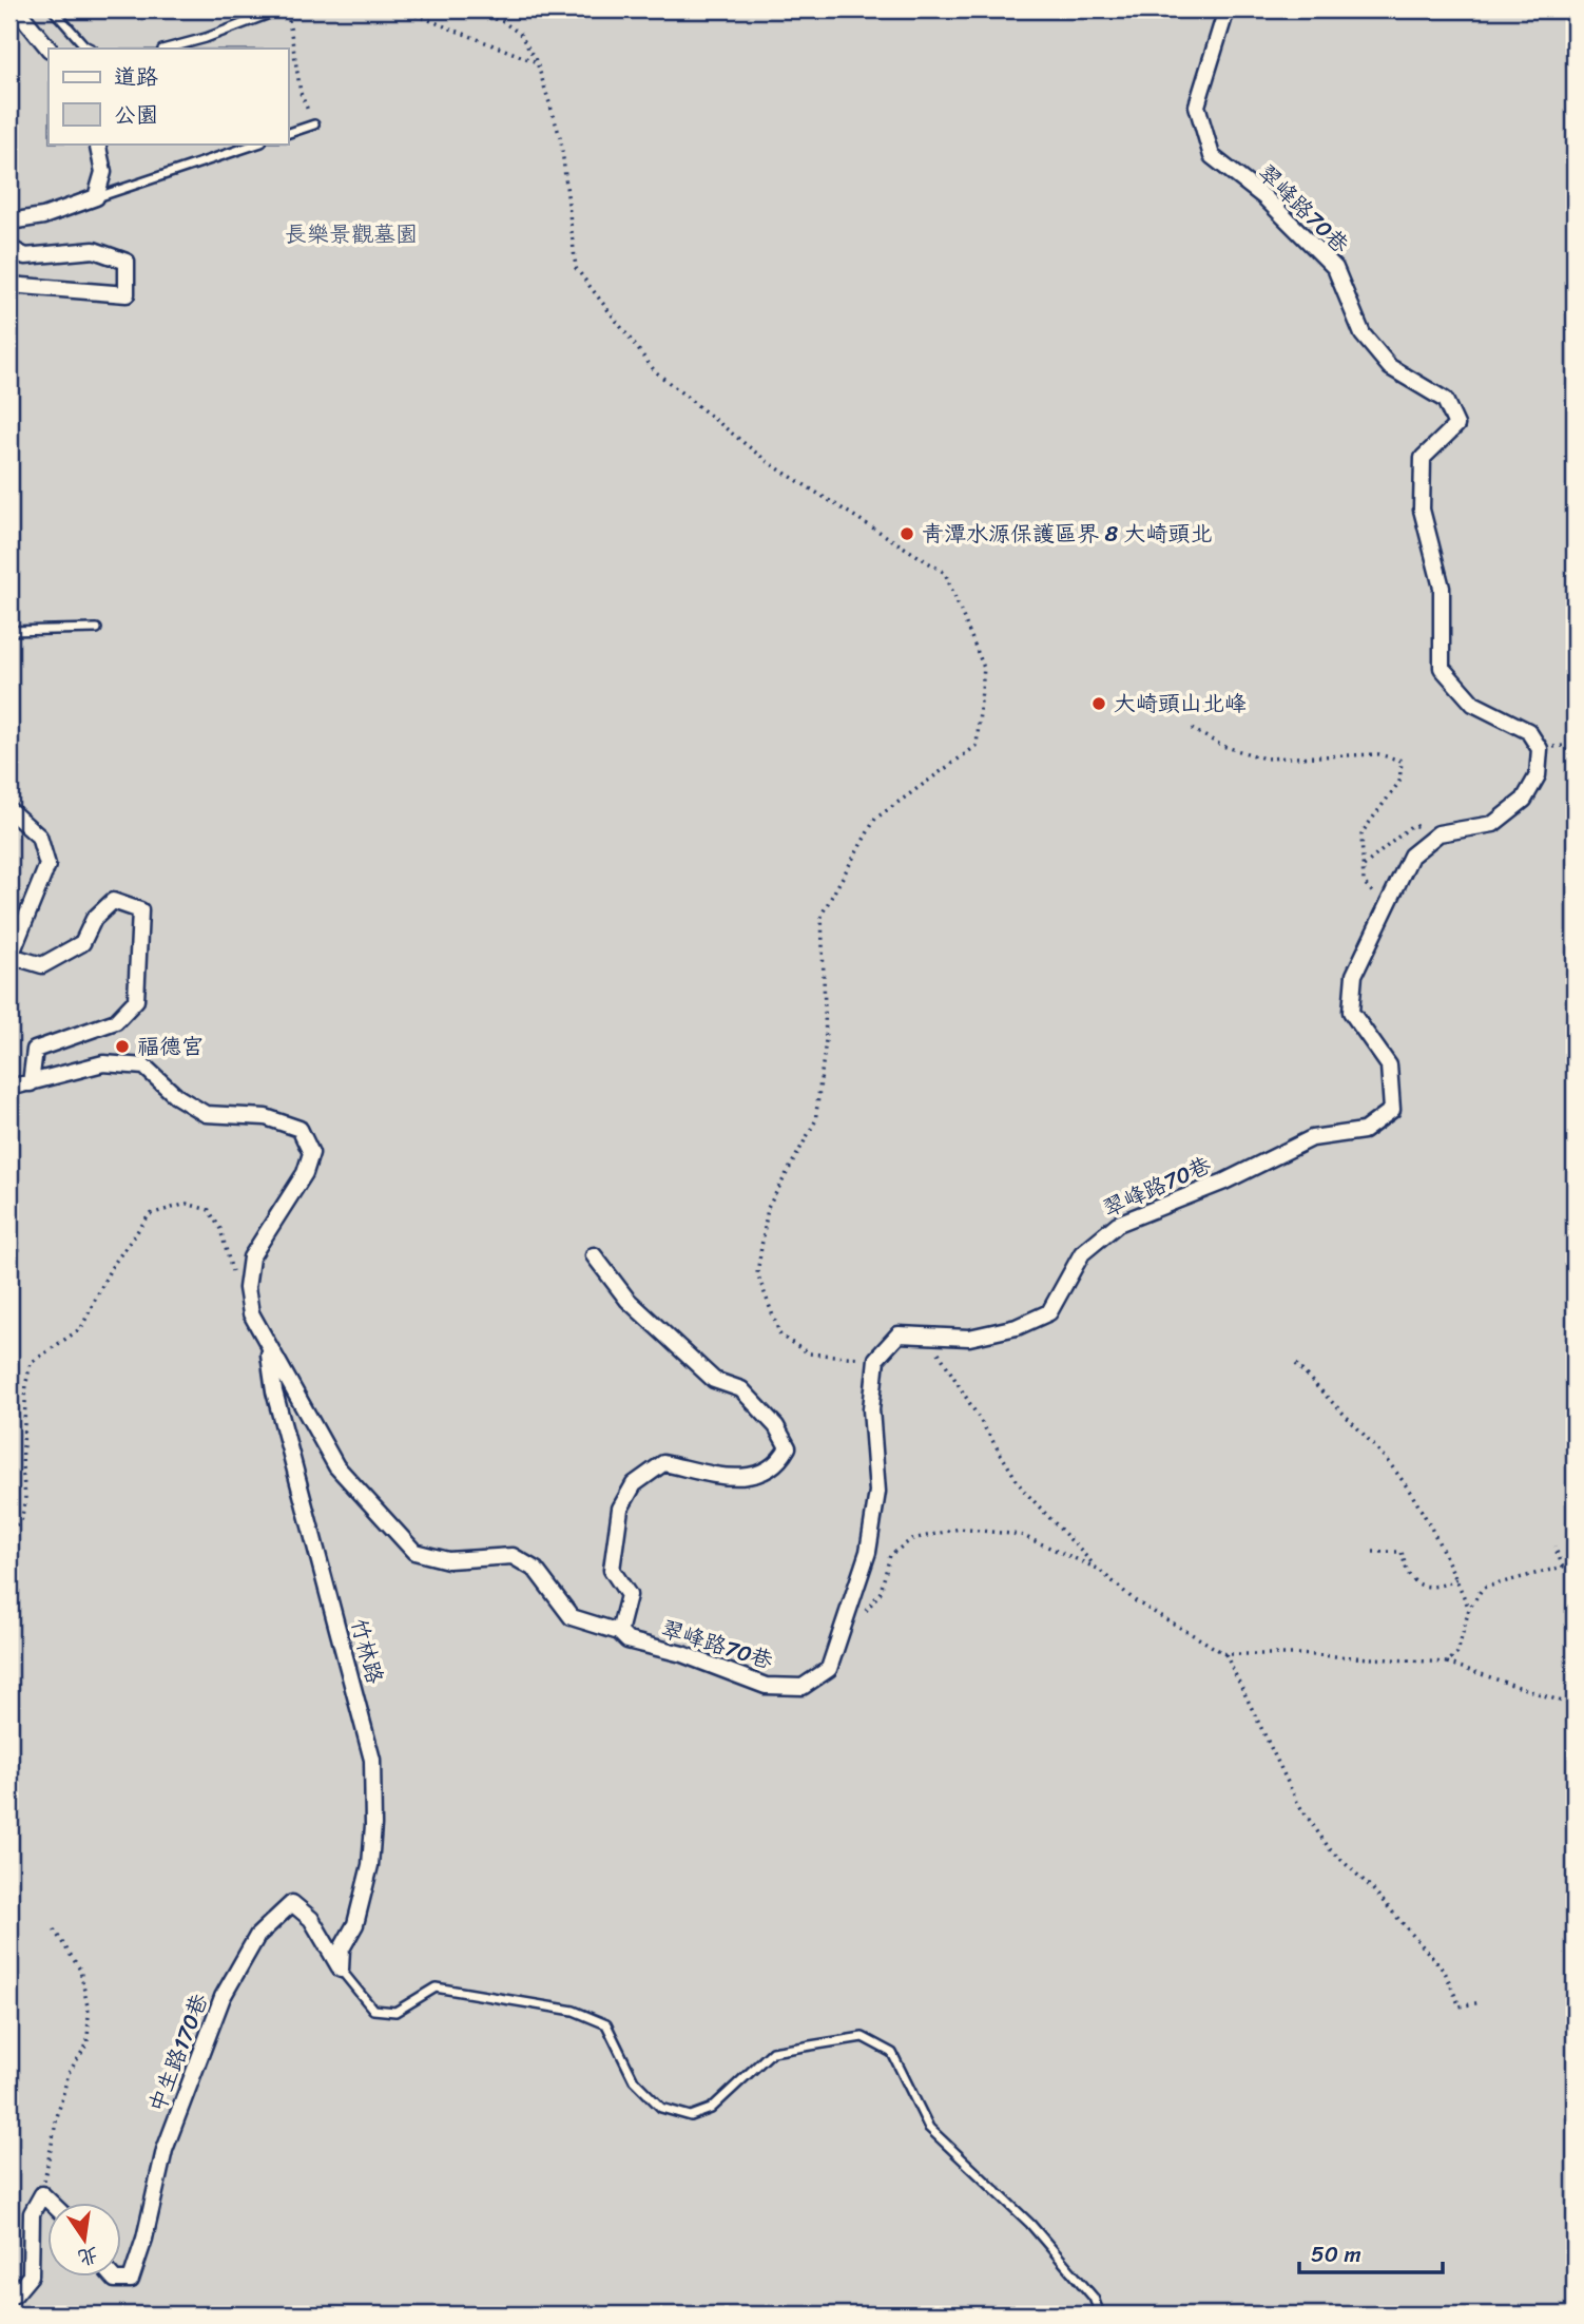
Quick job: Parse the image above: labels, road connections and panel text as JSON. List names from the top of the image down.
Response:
{
  "streets": {
    "street": ["翠峰路70巷", "竹林路", "中生路170巷"]
  },
  "crossings": [
    ["翠峰路70巷", "竹林路"],
    ["竹林路", "中生路170巷"]
  ],
  "parks": ["長樂景觀墓園"],
  "places": ["青潭水源保護區界 8 大崎頭北", "大崎頭山北峰", "福德宮"],
  "legend": ["道路", "公園"],
  "scale_bar": "50 m",
  "north": "bottom"
}
